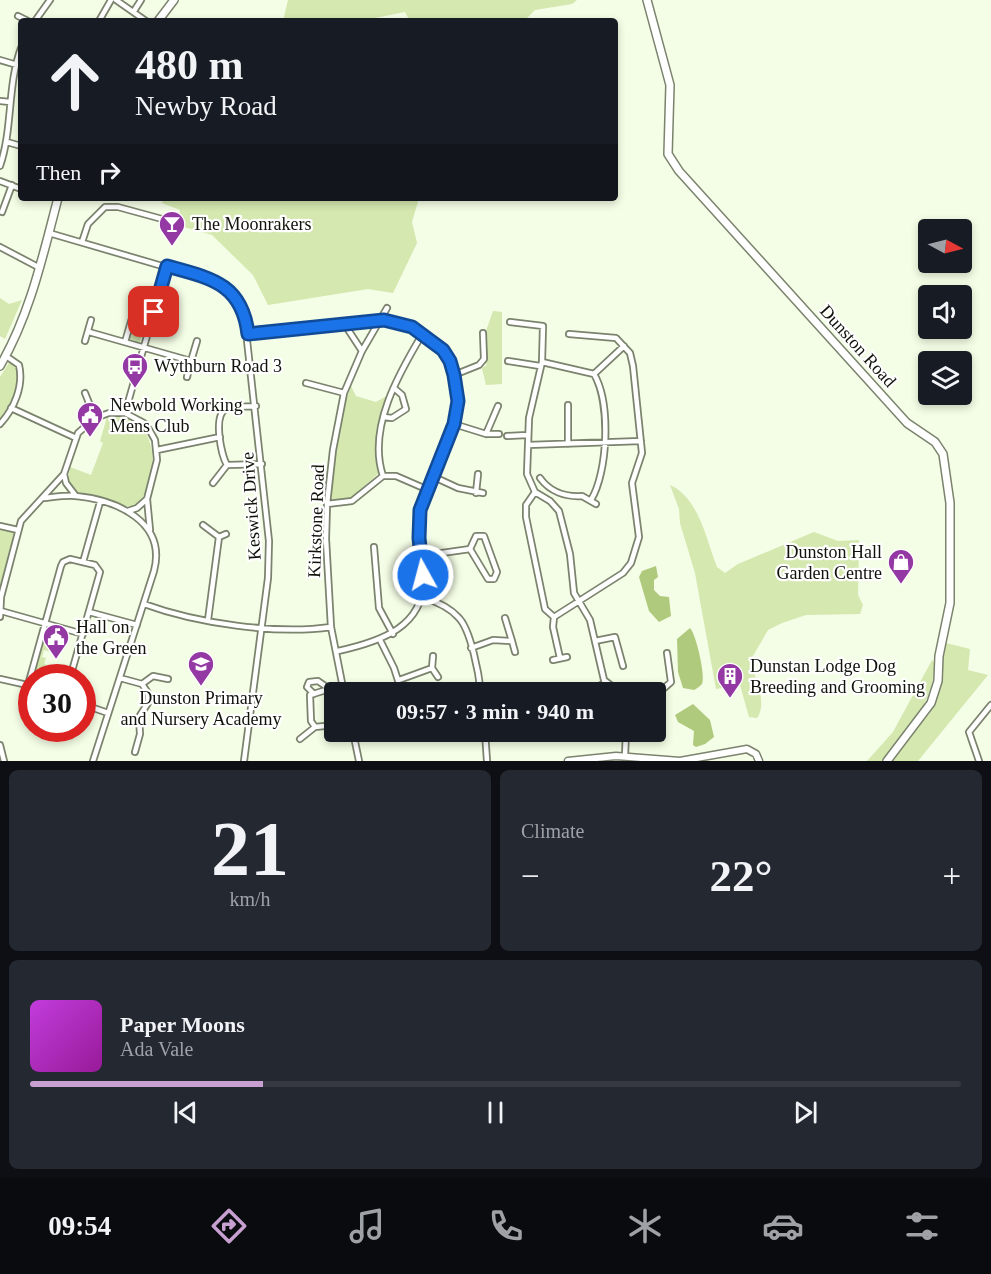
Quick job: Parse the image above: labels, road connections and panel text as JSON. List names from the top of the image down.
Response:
{
  "streets": {
    "main road": ["Dunston Road"],
    "street": ["Keswick Drive", "Kirkstone Road"]
  },
  "places": {
    "bar": ["The Moonrakers"],
    "bus stop": ["Wythburn Road 3"],
    "public building": ["Newbold Working Mens Club", "Hall on the Green"],
    "shop": ["Dunston Hall Garden Centre"],
    "school or university": ["Dunston Primary and Nursery Academy"],
    "building": ["Dunstan Lodge Dog Breeding and Grooming"]
  },
  "north": "right",
  "page": {
    "turn": ["480 m", "Newby Road"],
    "then": "Then",
    "limit": "30",
    "trip": "09:57 · 3 min · 940 m",
    "tile": [
      ["21", "km/h"],
      "Climate"
    ],
    "heat": ["−", "22°", "+"],
    "song": ["Paper Moons", "Ada Vale"],
    "tabs": "09:54"
  }
}
